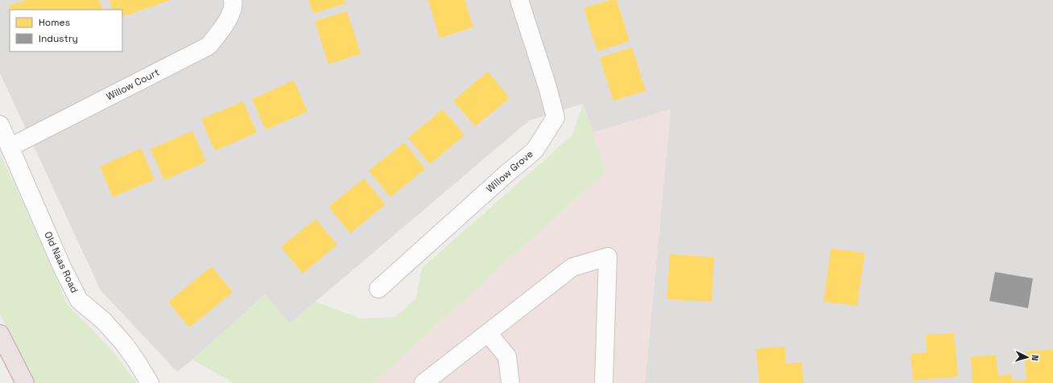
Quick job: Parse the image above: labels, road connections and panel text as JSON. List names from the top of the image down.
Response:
{
  "streets": {
    "street": ["Willow Court", "Willow Grove", "Old Naas Road"]
  },
  "crossings": [
    ["Willow Court", "Old Naas Road"]
  ],
  "legend": ["Homes", "Industry"],
  "north": "right"
}
